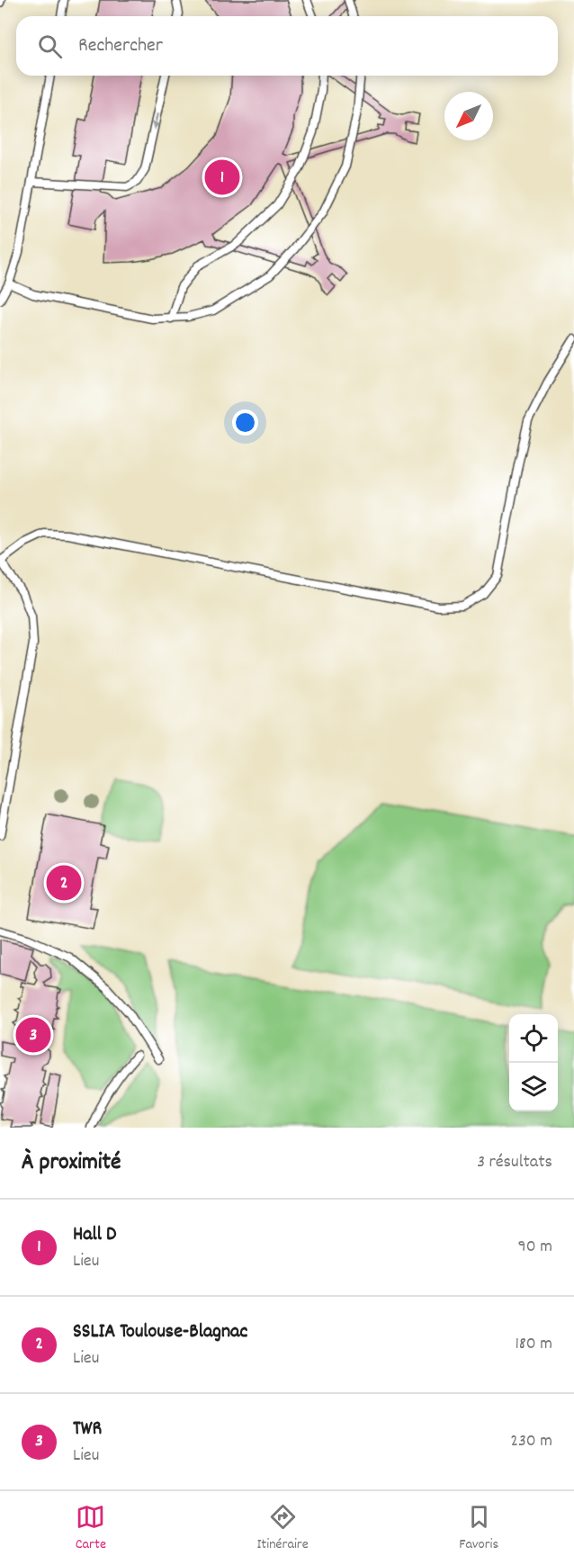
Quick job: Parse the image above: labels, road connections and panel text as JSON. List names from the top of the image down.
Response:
{
  "north": "bottom left",
  "page": {
    "search": "Rechercher",
    "pins": ["1", "2", "3"],
    "heading": ["À proximité", "3 résultats"],
    "list": [
      {
        "mark": "1",
        "name": "Hall D",
        "note": "Lieu",
        "value": "90 m"
      },
      {
        "mark": "2",
        "name": "SSLIA Toulouse-Blagnac",
        "note": "Lieu",
        "value": "180 m"
      },
      {
        "mark": "3",
        "name": "TWR",
        "note": "Lieu",
        "value": "230 m"
      }
    ],
    "nav": ["Carte", "Itinéraire", "Favoris"]
  }
}
